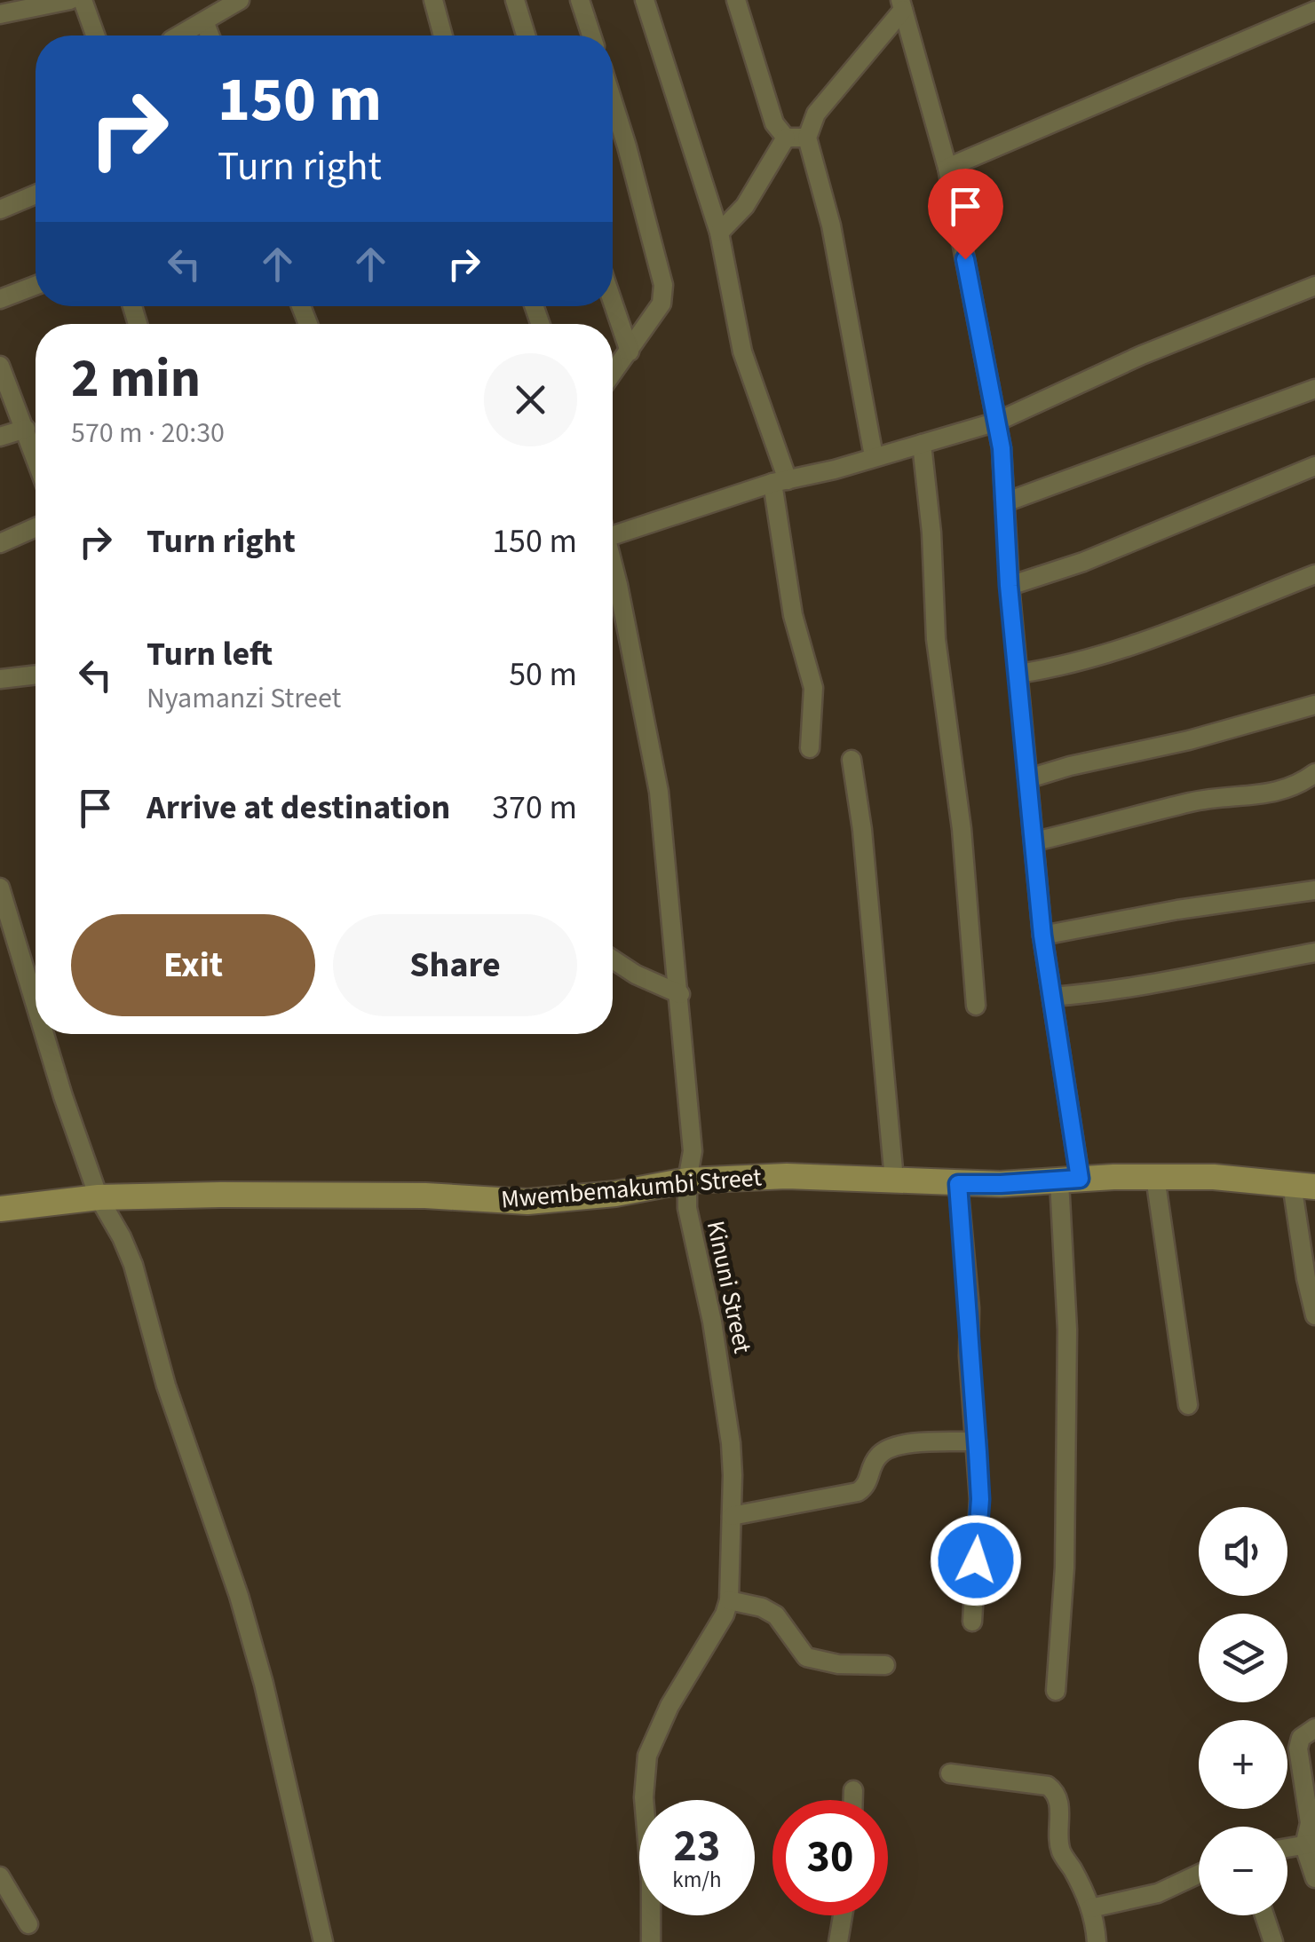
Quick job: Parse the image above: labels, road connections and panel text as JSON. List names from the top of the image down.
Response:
{
  "streets": {
    "street": ["Mwembemakumbi Street", "Kinuni Street"]
  },
  "crossings": [
    ["Mwembemakumbi Street", "Kinuni Street"]
  ],
  "page": {
    "turn": ["150 m", "Turn right"],
    "heading": ["2 min", "570 m · 20:30"],
    "list": [
      {
        "name": "Turn right",
        "value": "150 m"
      },
      {
        "name": "Turn left",
        "note": "Nyamanzi Street",
        "value": "50 m"
      },
      {
        "name": "Arrive at destination",
        "value": "370 m"
      }
    ],
    "buttons": ["Exit", "Share"],
    "map_buttons": ["+", "−"],
    "speed": "23 km/h",
    "limit": "30"
  }
}
